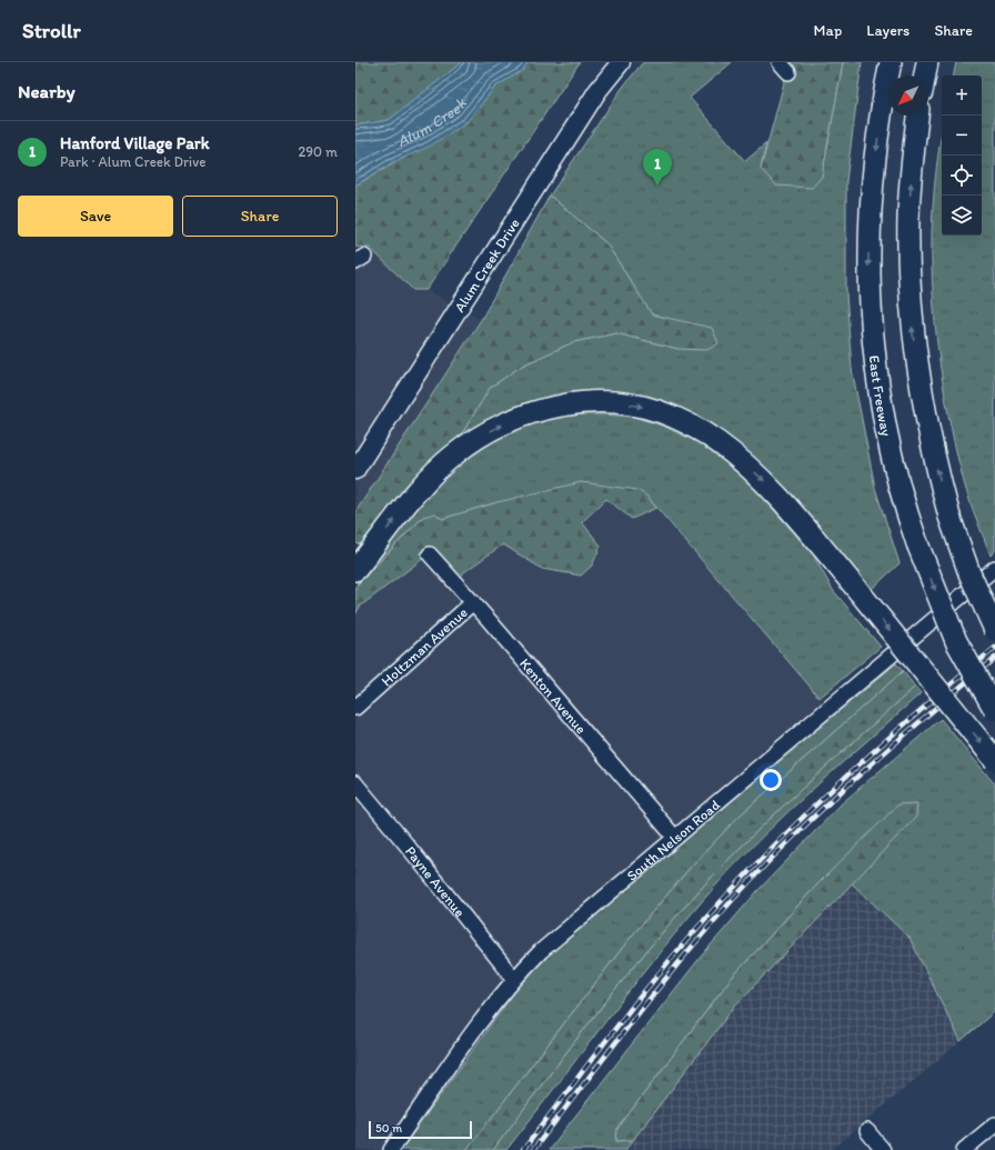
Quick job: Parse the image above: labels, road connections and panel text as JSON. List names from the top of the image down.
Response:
{
  "streets": {
    "highway": ["East Freeway"],
    "main road": ["Alum Creek Drive"],
    "street": [
      "Holtzman Avenue",
      "Kenton Avenue",
      "South Nelson Road",
      "Payne Avenue"
    ]
  },
  "crossings": [
    ["Holtzman Avenue", "Kenton Avenue"],
    ["Kenton Avenue", "South Nelson Road"],
    ["South Nelson Road", "Payne Avenue"]
  ],
  "water": ["Alum Creek"],
  "scale_bar": "50 m",
  "north": "bottom left",
  "page": {
    "header": "Strollr",
    "nav": ["Map", "Layers", "Share"],
    "heading": "Nearby",
    "map_buttons": ["+", "−"],
    "list": [
      {
        "mark": "1",
        "name": "Hanford Village Park",
        "note": "Park · Alum Creek Drive",
        "value": "290 m"
      }
    ],
    "pins": "1",
    "buttons": ["Save", "Share"],
    "scale": "50 m"
  }
}
